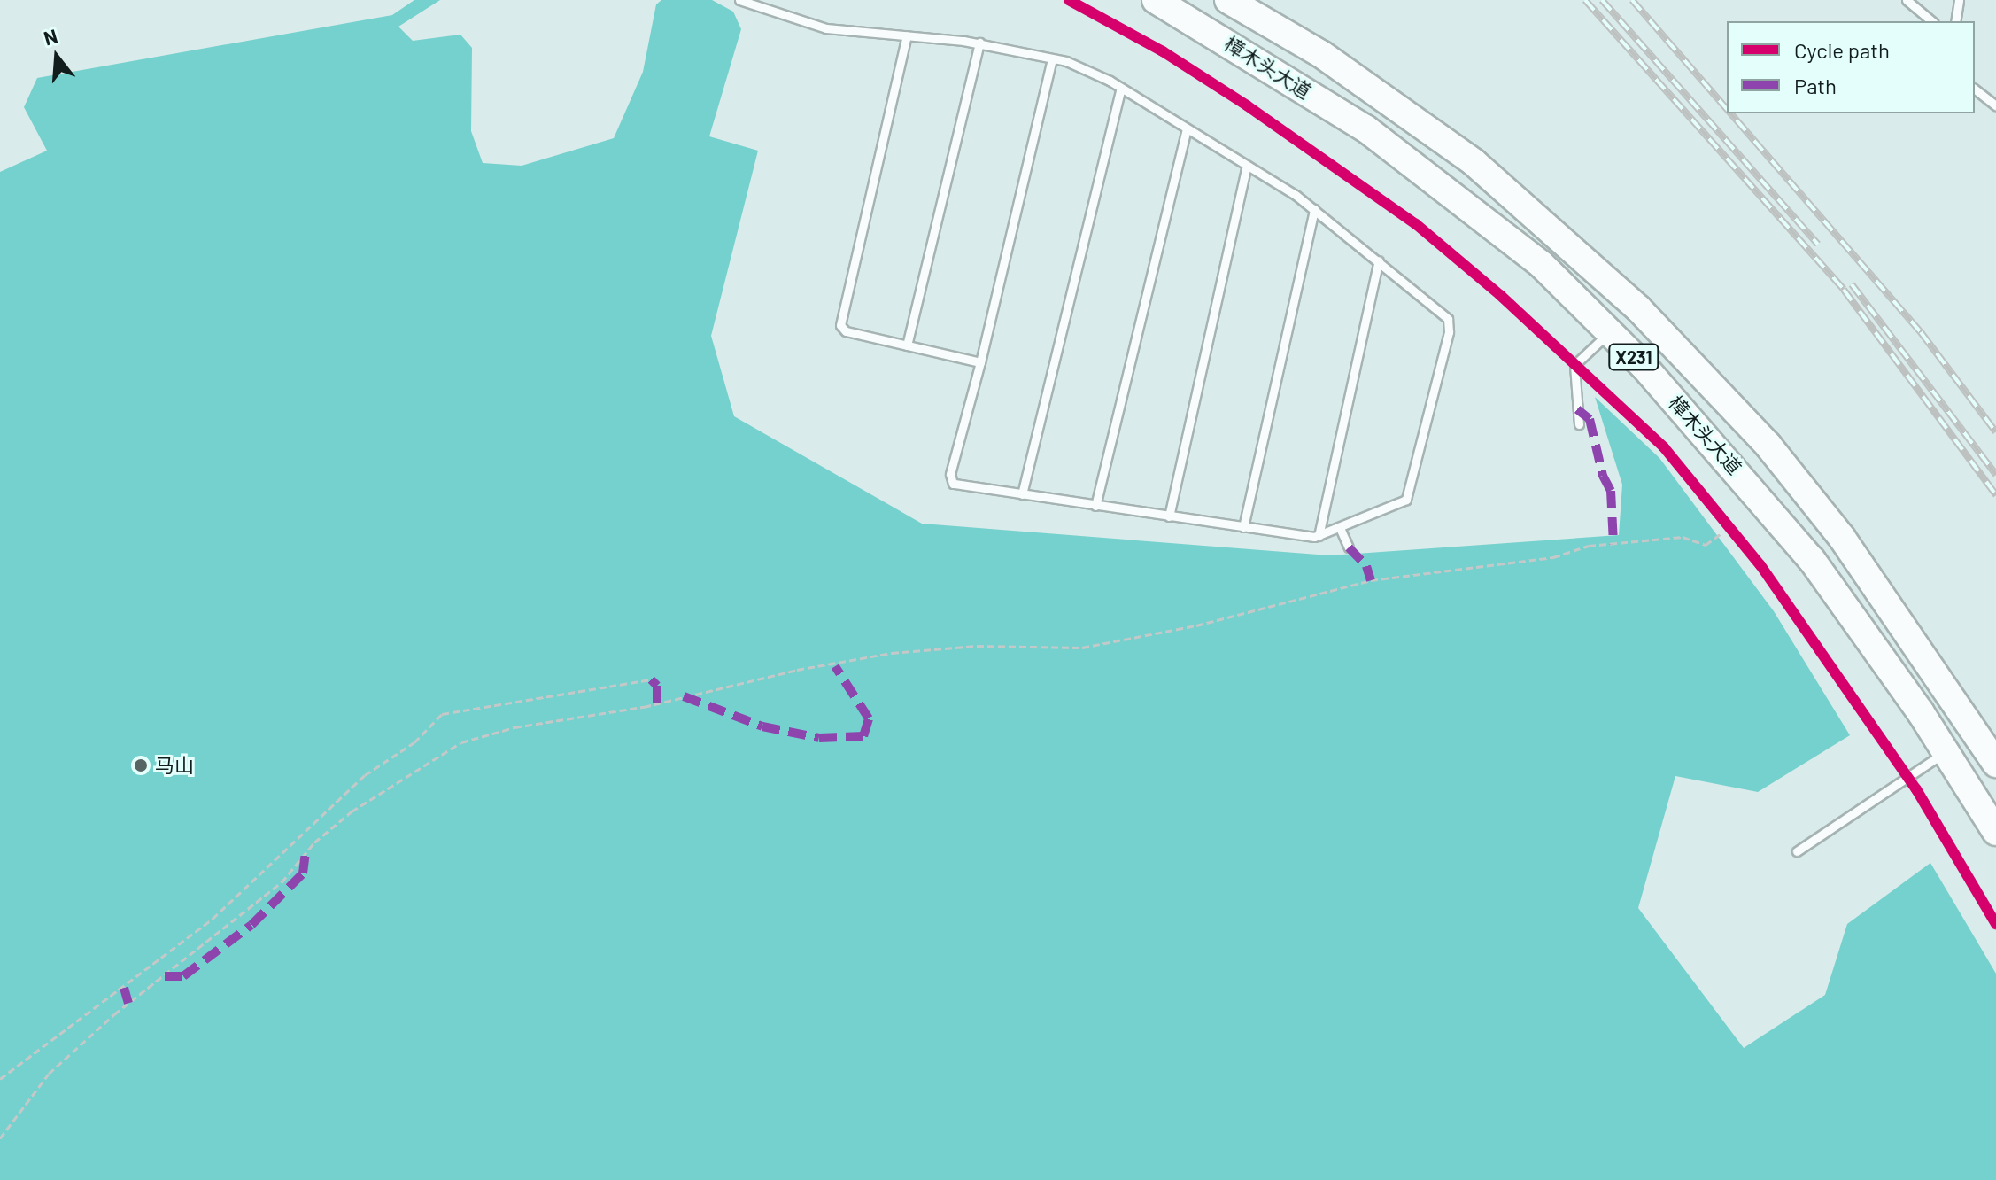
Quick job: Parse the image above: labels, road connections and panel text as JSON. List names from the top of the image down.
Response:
{
  "streets": {
    "main road": ["樟木头大道", "X231"]
  },
  "places": ["马山"],
  "legend": ["Cycle path", "Path"],
  "north": "top"
}
